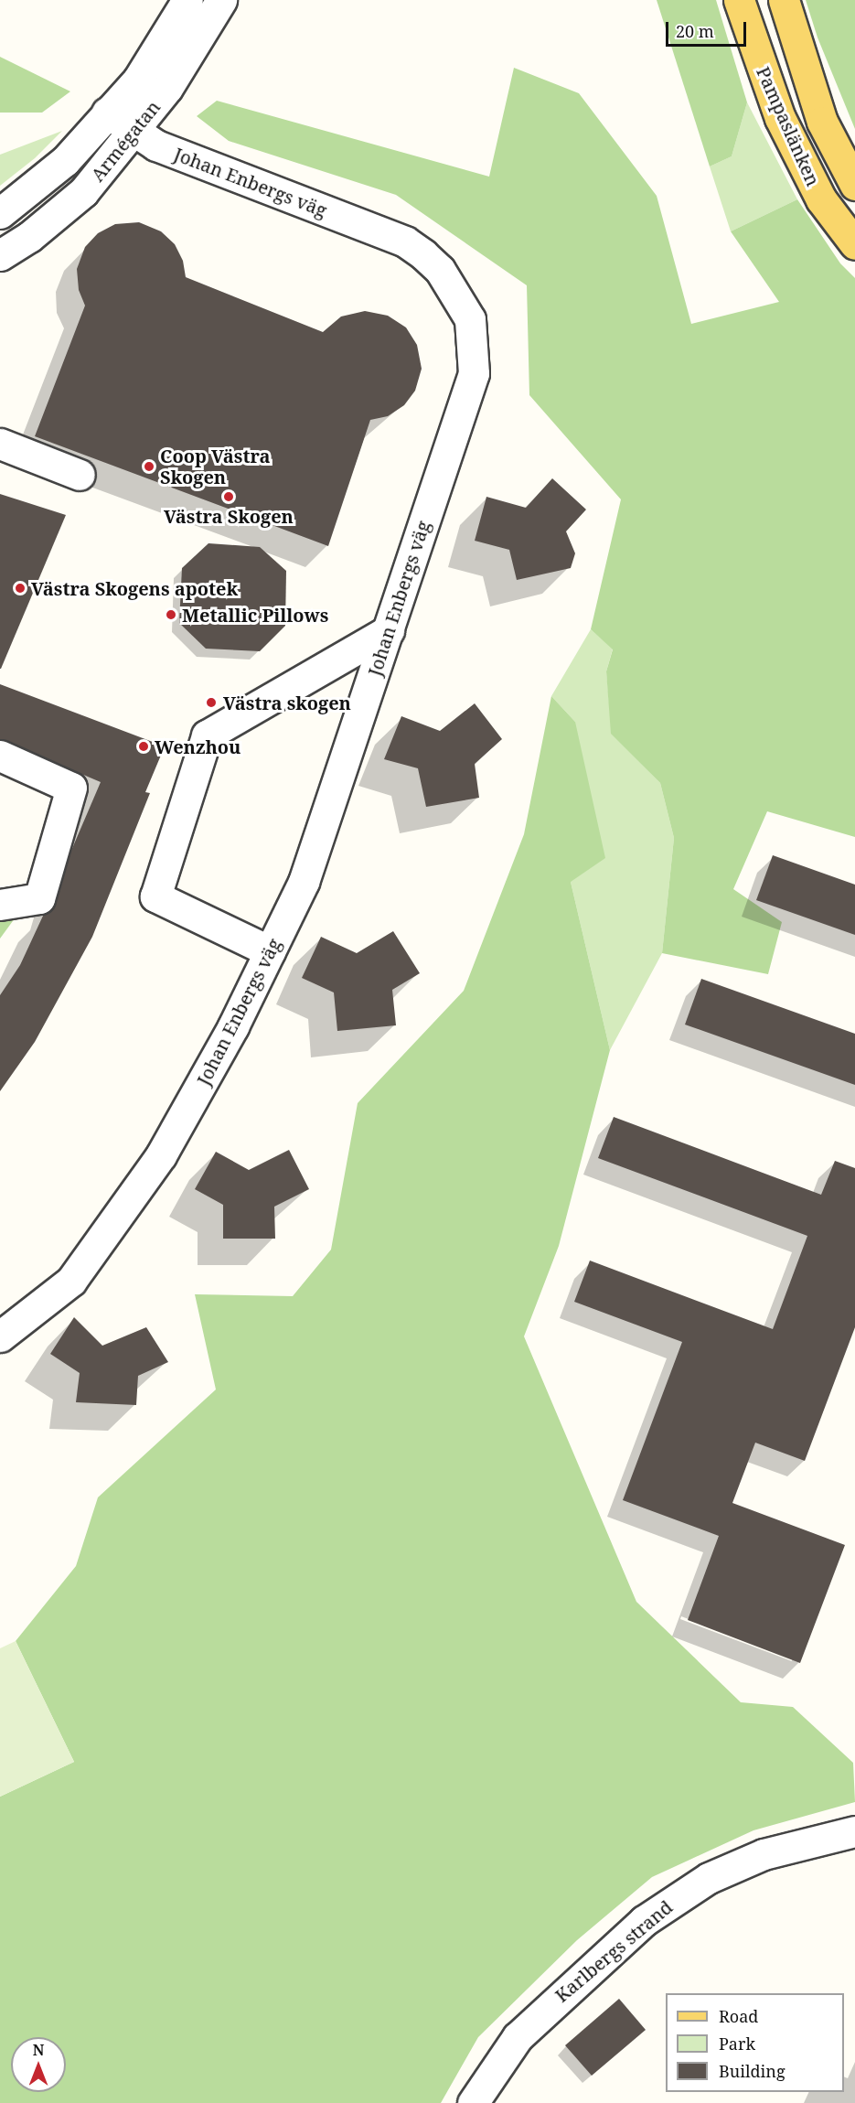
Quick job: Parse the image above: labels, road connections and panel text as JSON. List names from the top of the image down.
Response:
{
  "streets": {
    "main road": ["Pampaslänken"],
    "street": ["Armégatan", "Johan Enbergs väg", "Karlbergs strand"]
  },
  "crossings": [
    ["Armégatan", "Johan Enbergs väg"]
  ],
  "places": [
    "Coop Västra Skogen",
    "Västra Skogen",
    "Västra Skogens apotek",
    "Metallic Pillows",
    "Västra skogen",
    "Wenzhou"
  ],
  "legend": ["Road", "Park", "Building"],
  "scale_bar": "20 m",
  "north": "top"
}
